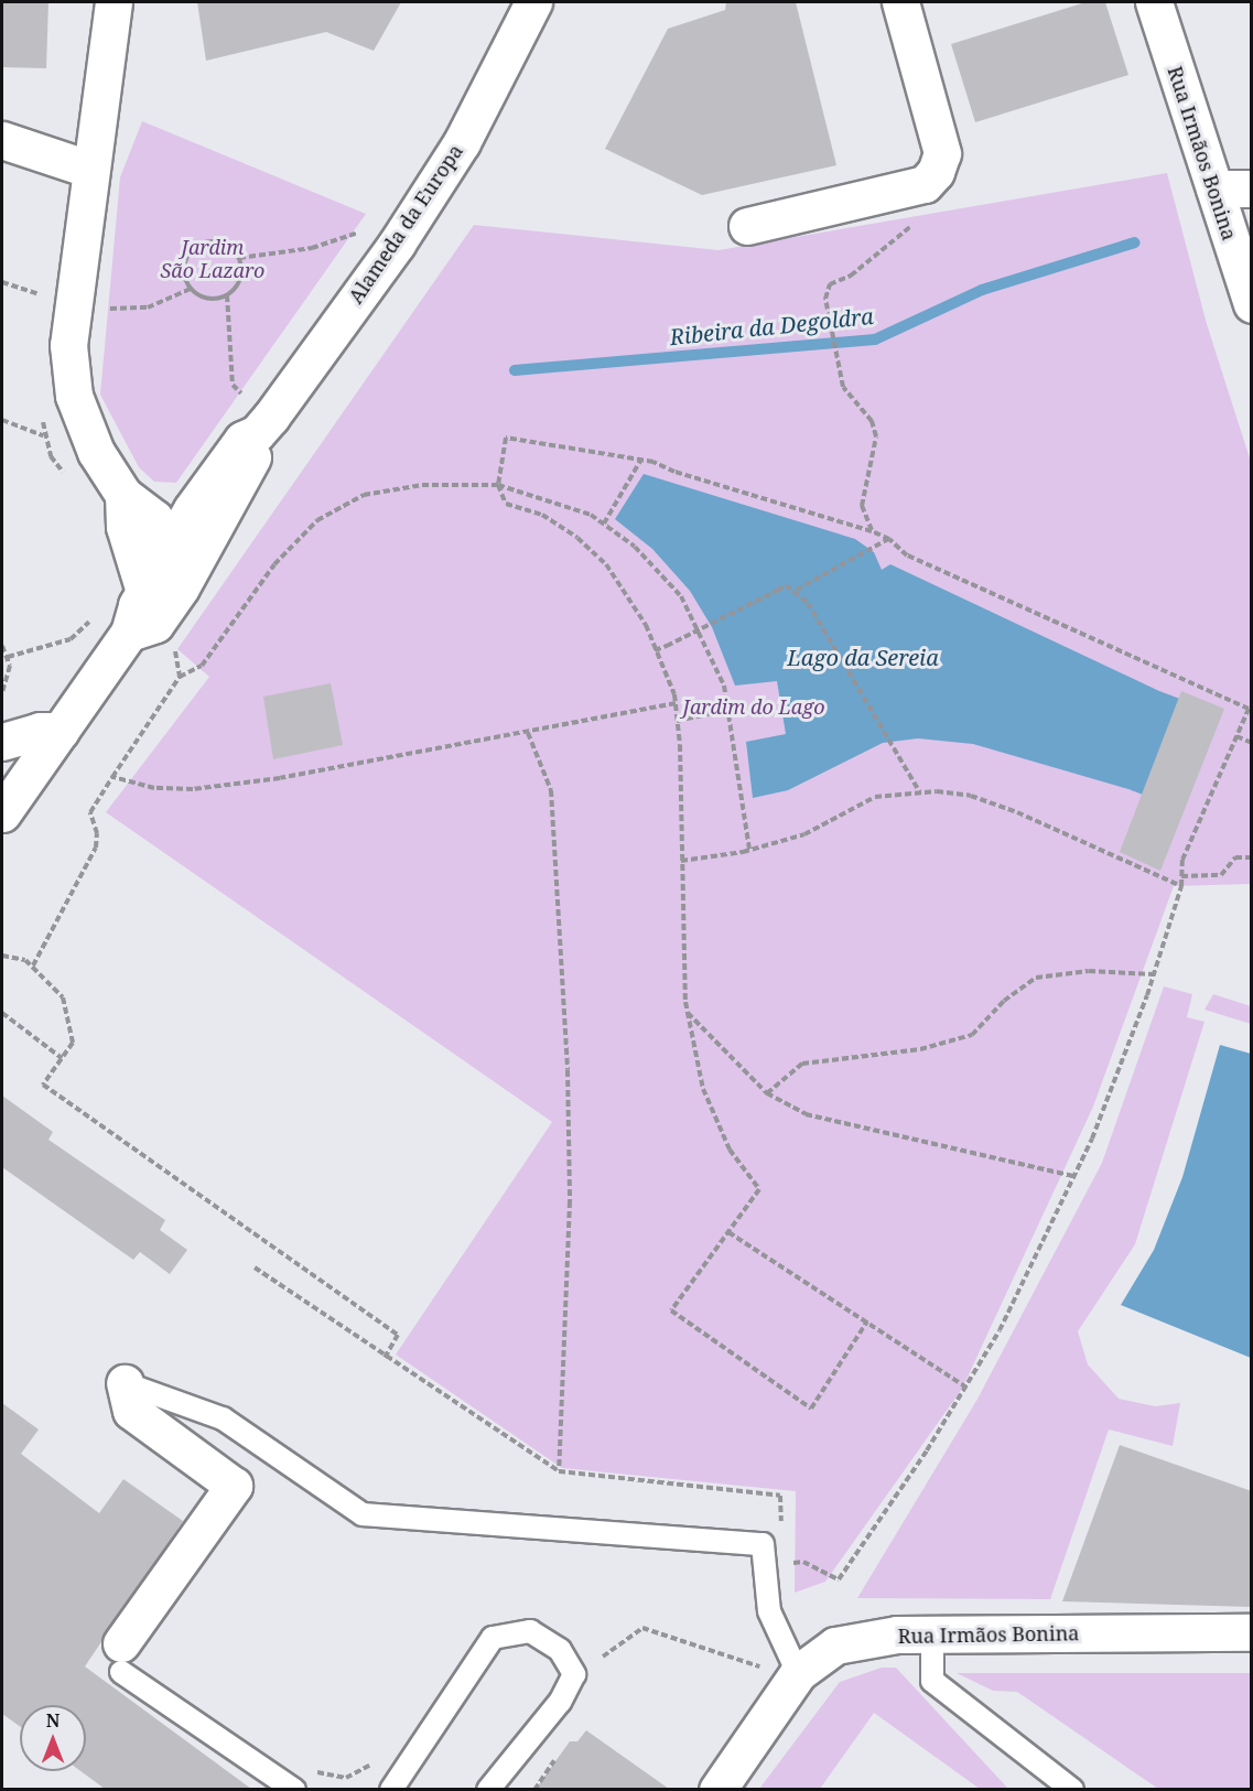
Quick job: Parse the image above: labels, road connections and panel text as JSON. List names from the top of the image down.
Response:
{
  "streets": {
    "street": ["Rua Irmãos Bonina", "Alameda da Europa"]
  },
  "water": ["Ribeira da Degoldra", "Lago da Sereia"],
  "parks": ["Jardim São Lazaro", "Jardim do Lago"],
  "north": "top"
}
